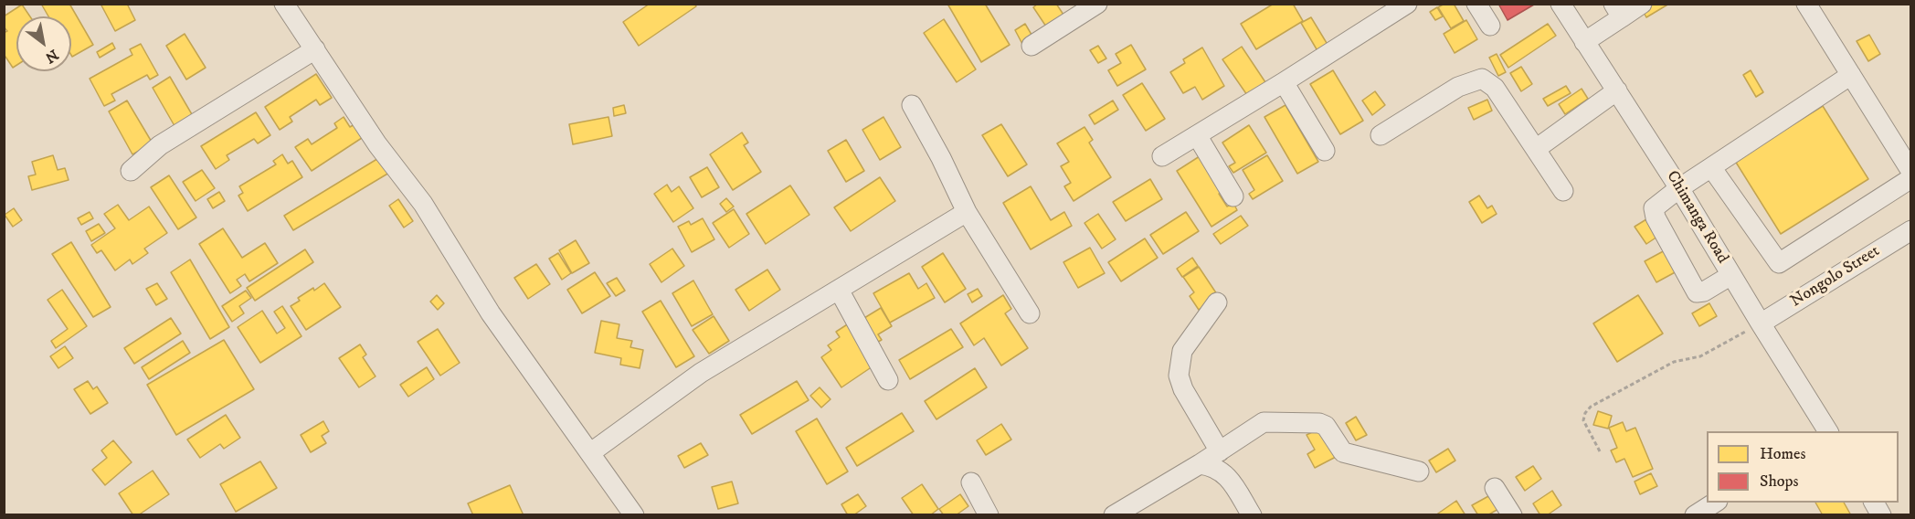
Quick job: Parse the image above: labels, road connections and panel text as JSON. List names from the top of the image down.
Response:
{
  "streets": {
    "street": ["Chimanga Road", "Nongolo Street"]
  },
  "crossings": [
    ["Chimanga Road", "Nongolo Street"]
  ],
  "legend": ["Homes", "Shops"],
  "north": "bottom right"
}
